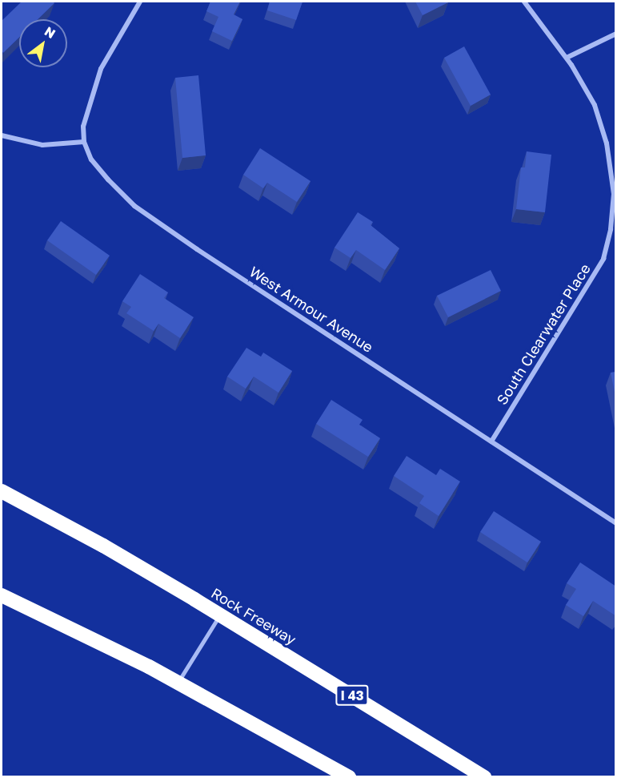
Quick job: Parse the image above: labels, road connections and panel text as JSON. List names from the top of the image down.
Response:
{
  "streets": {
    "highway": ["Rock Freeway", "I 43"],
    "street": ["West Armour Avenue", "South Clearwater Place"]
  },
  "crossings": [
    ["West Armour Avenue", "South Clearwater Place"]
  ],
  "north": "top right"
}
